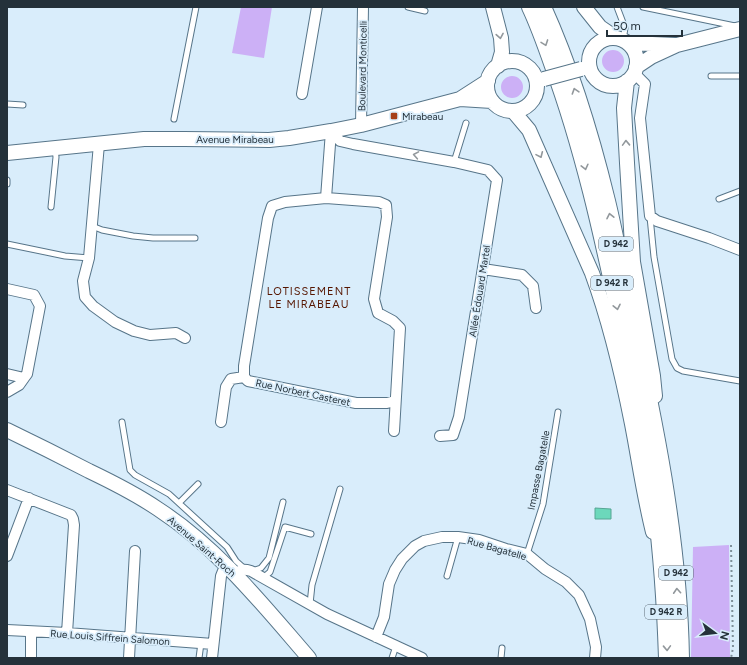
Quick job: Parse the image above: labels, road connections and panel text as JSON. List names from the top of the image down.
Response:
{
  "streets": {
    "main road": [
      "Avenue Mirabeau",
      "D 942",
      "D 942 R",
      "Avenue Saint-Roch"
    ],
    "street": [
      "Boulevard Monticelli",
      "Allée Édouard Martel",
      "Rue Norbert Casteret",
      "Rue Bagatelle",
      "Rue Louis Siffrein Salomon"
    ],
    "lane": ["Impasse Bagatelle"]
  },
  "crossings": [
    ["Boulevard Monticelli", "Avenue Mirabeau"],
    ["Impasse Bagatelle", "Rue Bagatelle"]
  ],
  "districts": ["LOTISSEMENT LE MIRABEAU"],
  "places": {
    "transit": ["Mirabeau"]
  },
  "scale_bar": "50 m",
  "north": "right"
}
